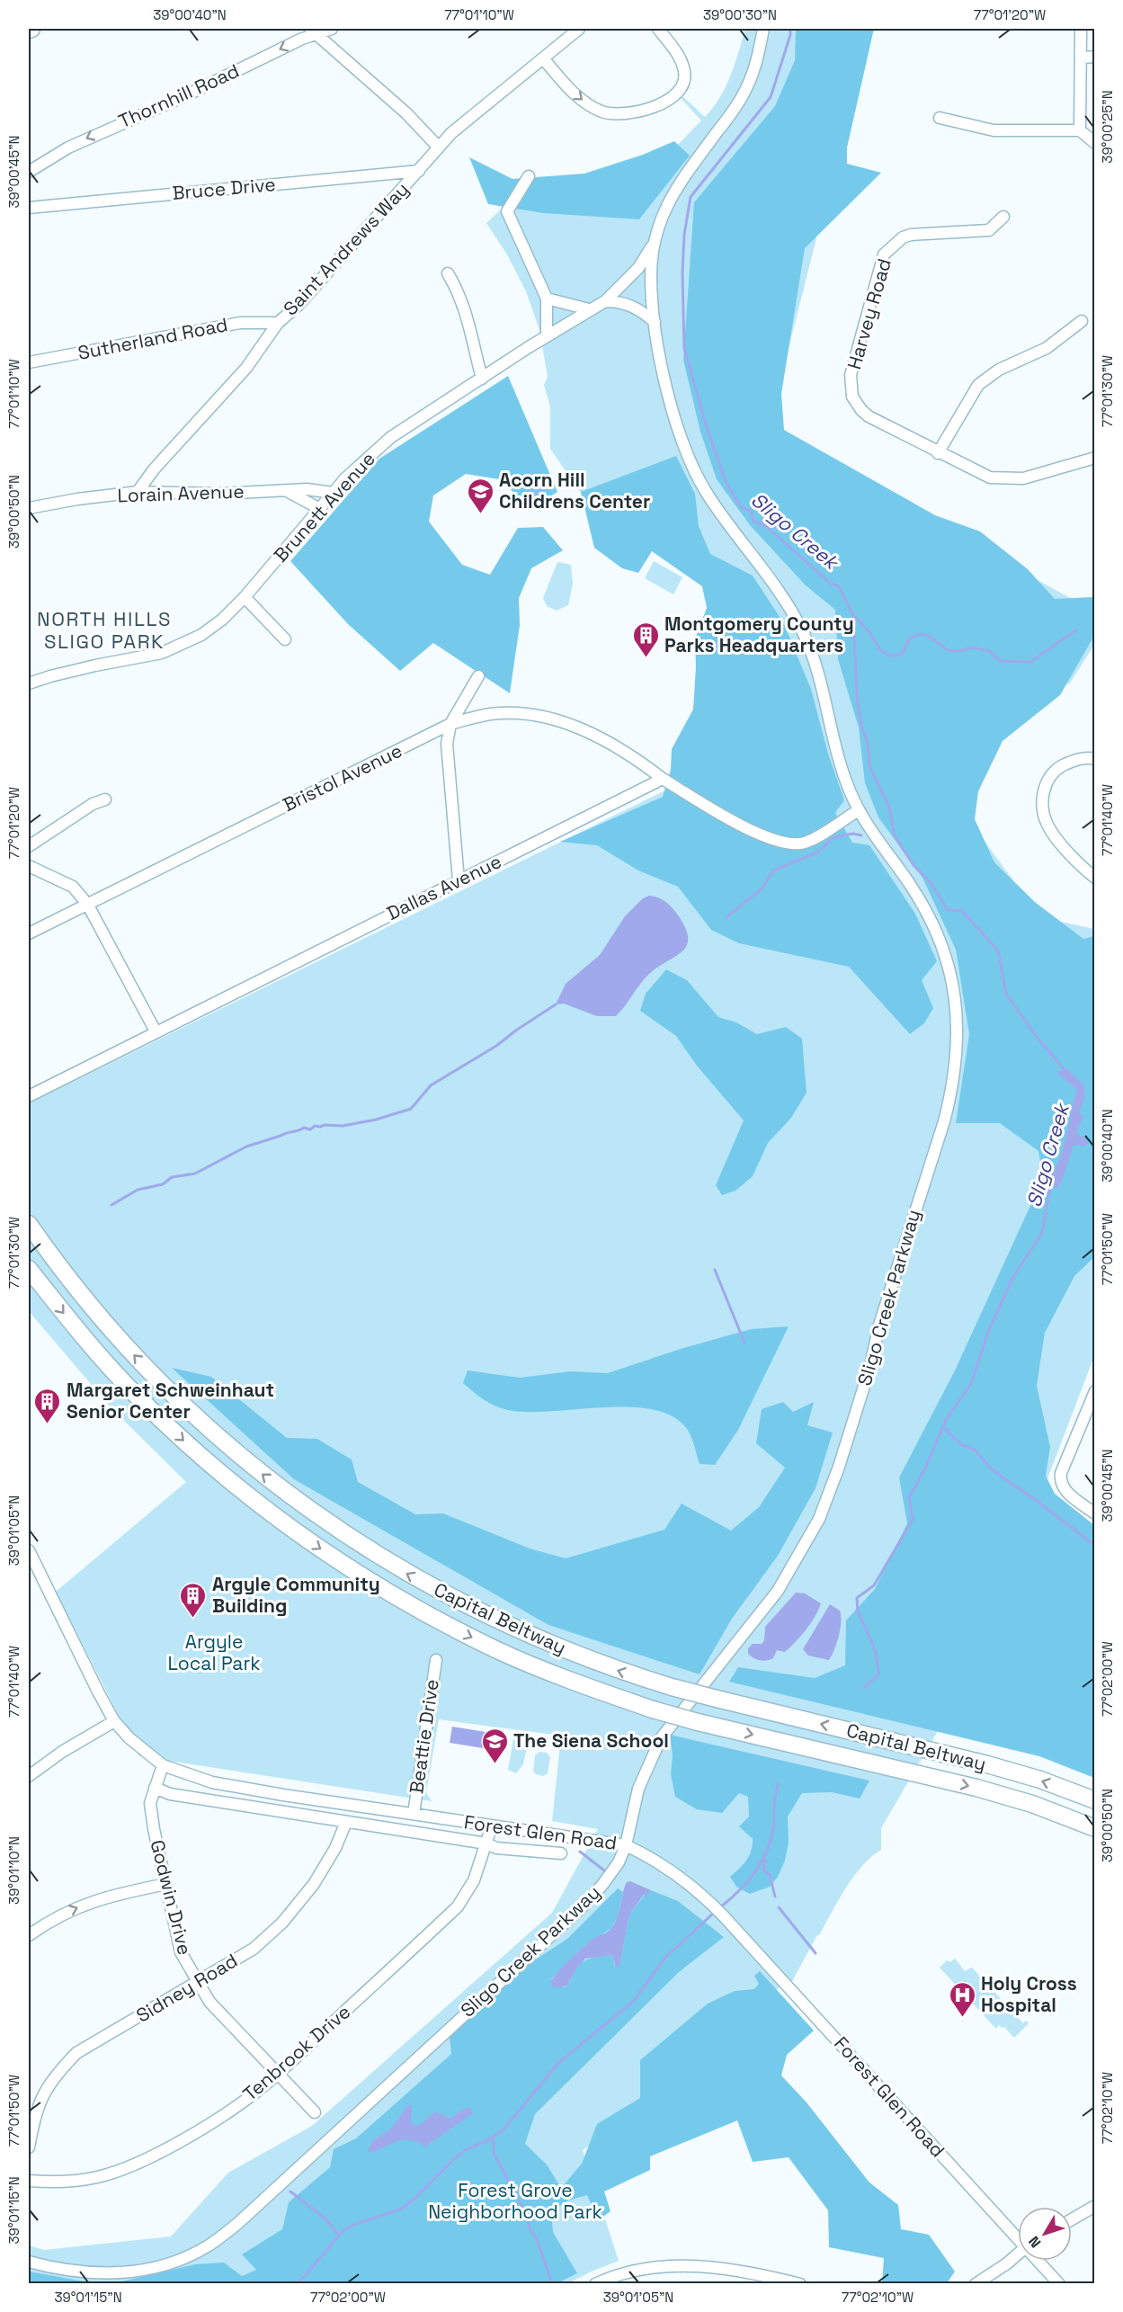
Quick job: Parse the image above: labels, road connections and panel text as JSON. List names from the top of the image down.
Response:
{
  "streets": {
    "highway": ["Capital Beltway"],
    "street": [
      "Thornhill Road",
      "Bruce Drive",
      "Saint Andrews Way",
      "Harvey Road",
      "Sutherland Road",
      "Lorain Avenue",
      "Brunett Avenue",
      "Bristol Avenue",
      "Dallas Avenue",
      "Sligo Creek Parkway",
      "Beattie Drive",
      "Forest Glen Road",
      "Godwin Drive",
      "Sidney Road",
      "Tenbrook Drive"
    ]
  },
  "crossings": [
    ["Bruce Drive", "Saint Andrews Way"],
    ["Saint Andrews Way", "Sutherland Road"],
    ["Saint Andrews Way", "Lorain Avenue"],
    ["Lorain Avenue", "Brunett Avenue"],
    ["Brunett Avenue", "Sligo Creek Parkway"],
    ["Bristol Avenue", "Dallas Avenue"],
    ["Sligo Creek Parkway", "Forest Glen Road"],
    ["Beattie Drive", "Forest Glen Road"],
    ["Forest Glen Road", "Godwin Drive"],
    ["Forest Glen Road", "Sidney Road"],
    ["Forest Glen Road", "Tenbrook Drive"],
    ["Godwin Drive", "Sidney Road"],
    ["Godwin Drive", "Tenbrook Drive"]
  ],
  "one_way": ["Thornhill Road"],
  "districts": ["NORTH HILLS SLIGO PARK"],
  "water": ["Sligo Creek"],
  "parks": ["Argyle Local Park", "Forest Grove Neighborhood Park"],
  "places": {
    "school or university": ["Acorn Hill Childrens Center", "The Siena School"],
    "building": ["Montgomery County Parks Headquarters", "Margaret Schweinhaut Senior Center", "Argyle Community Building"],
    "hospital": ["Holy Cross Hospital"]
  },
  "north": "bottom left",
  "coordinates": [
    "39°00'40\"N",
    "77°01'10\"W",
    "39°00'30\"N",
    "77°01'20\"W",
    "39°00'25\"N",
    "39°00'45\"N",
    "77°01'30\"W",
    "39°00'50\"N",
    "77°01'40\"W",
    "77°01'50\"W",
    "39°01'05\"N",
    "77°02'00\"W",
    "39°01'10\"N",
    "77°02'10\"W",
    "39°01'15\"N"
  ]
}
